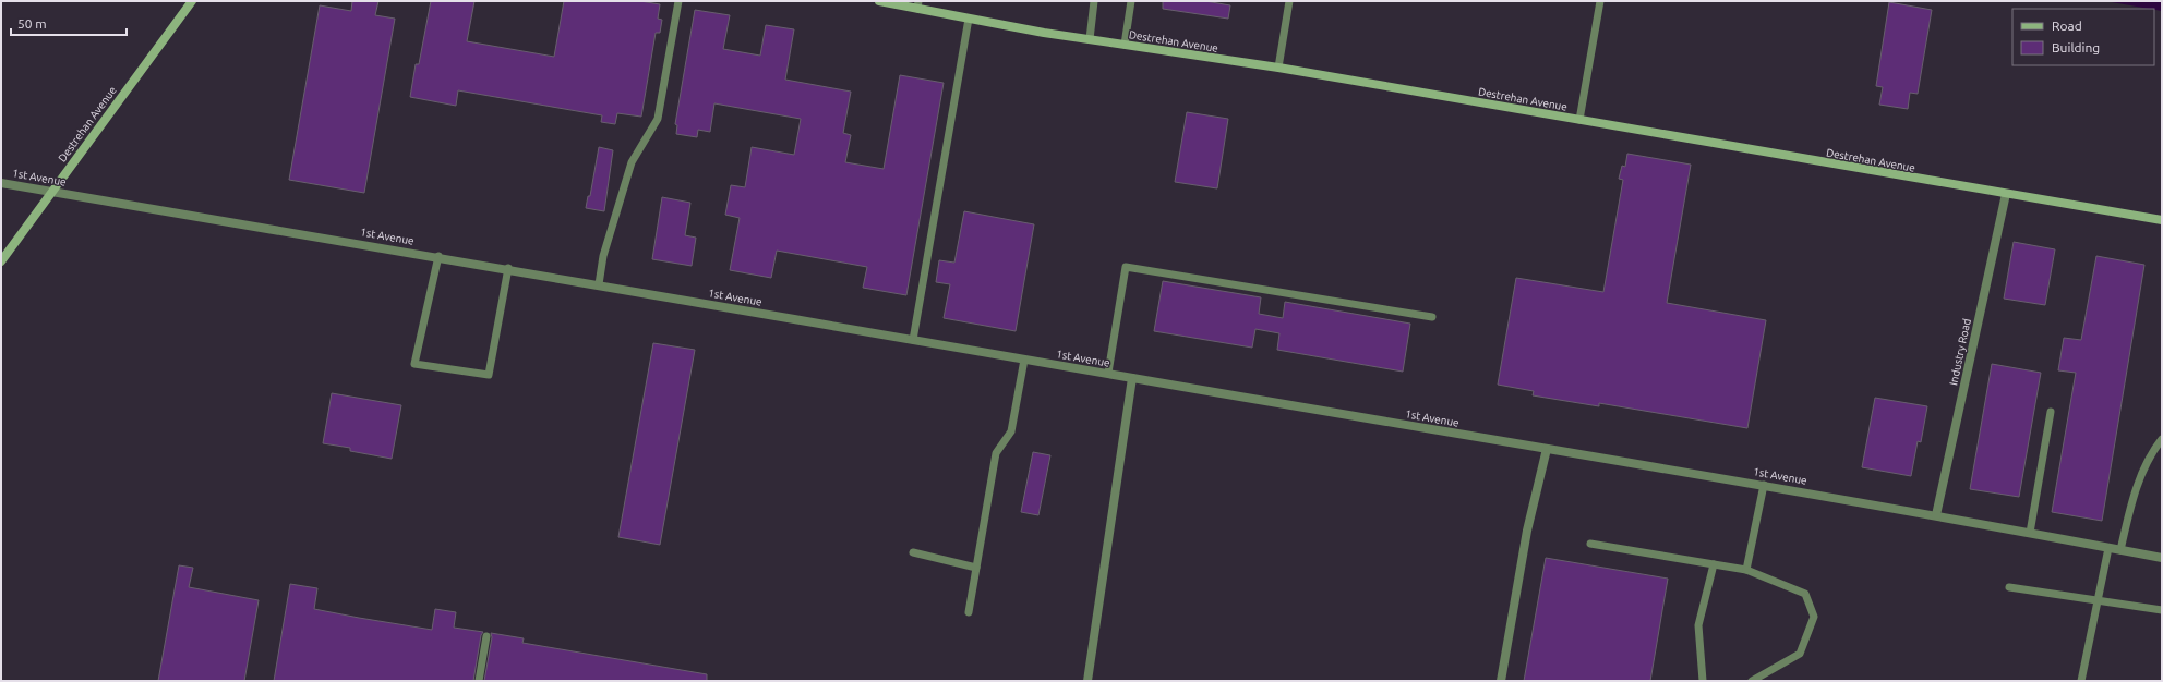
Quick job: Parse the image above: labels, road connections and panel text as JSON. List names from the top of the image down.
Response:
{
  "streets": {
    "main road": ["Destrehan Avenue"],
    "street": ["1st Avenue", "Industry Road"]
  },
  "crossings": [
    ["Destrehan Avenue", "1st Avenue"],
    ["Destrehan Avenue", "Industry Road"],
    ["1st Avenue", "Industry Road"]
  ],
  "legend": ["Road", "Building"],
  "scale_bar": "50 m"
}
